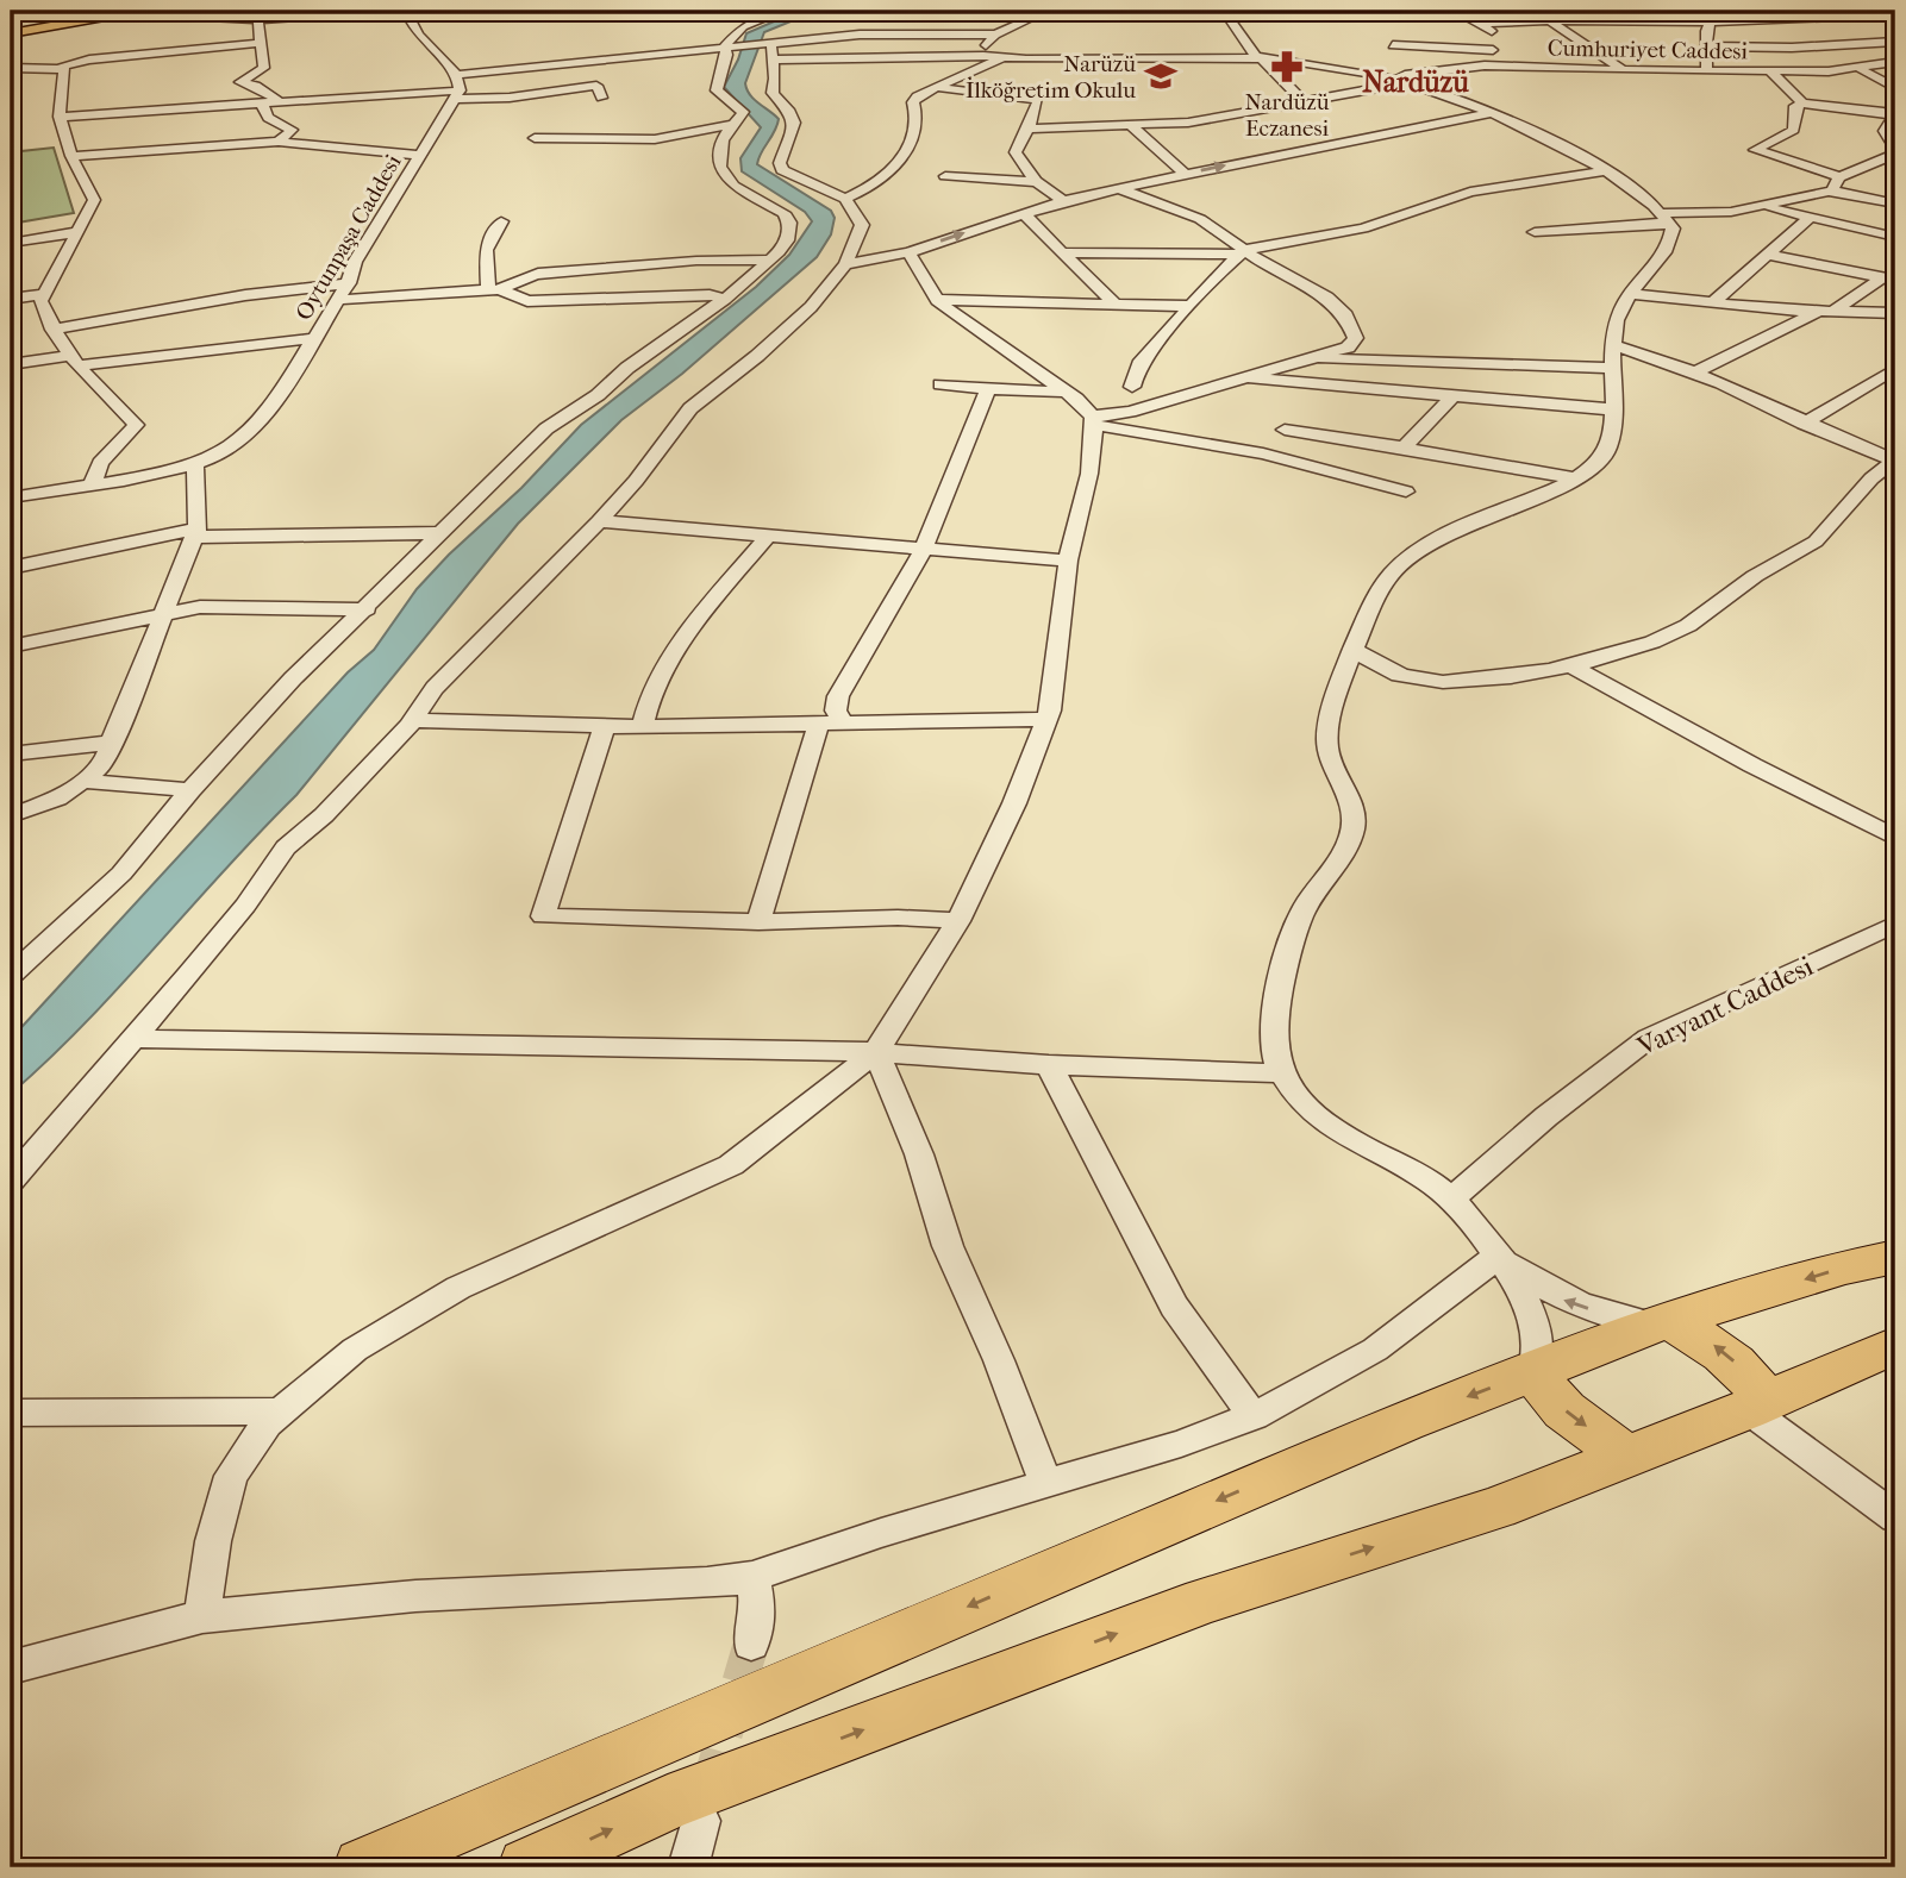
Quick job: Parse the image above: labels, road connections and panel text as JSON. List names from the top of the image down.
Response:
{
  "streets": {
    "street": ["Cumhuriyet Caddesi", "Oytunpaşa Caddesi", "Varyant Caddesi"]
  },
  "districts": ["Nardüzü"],
  "places": {
    "pharmacy": ["Nardüzü Eczanesi"],
    "school or university": ["Narüzü İlköğretim Okulu"]
  }
}
